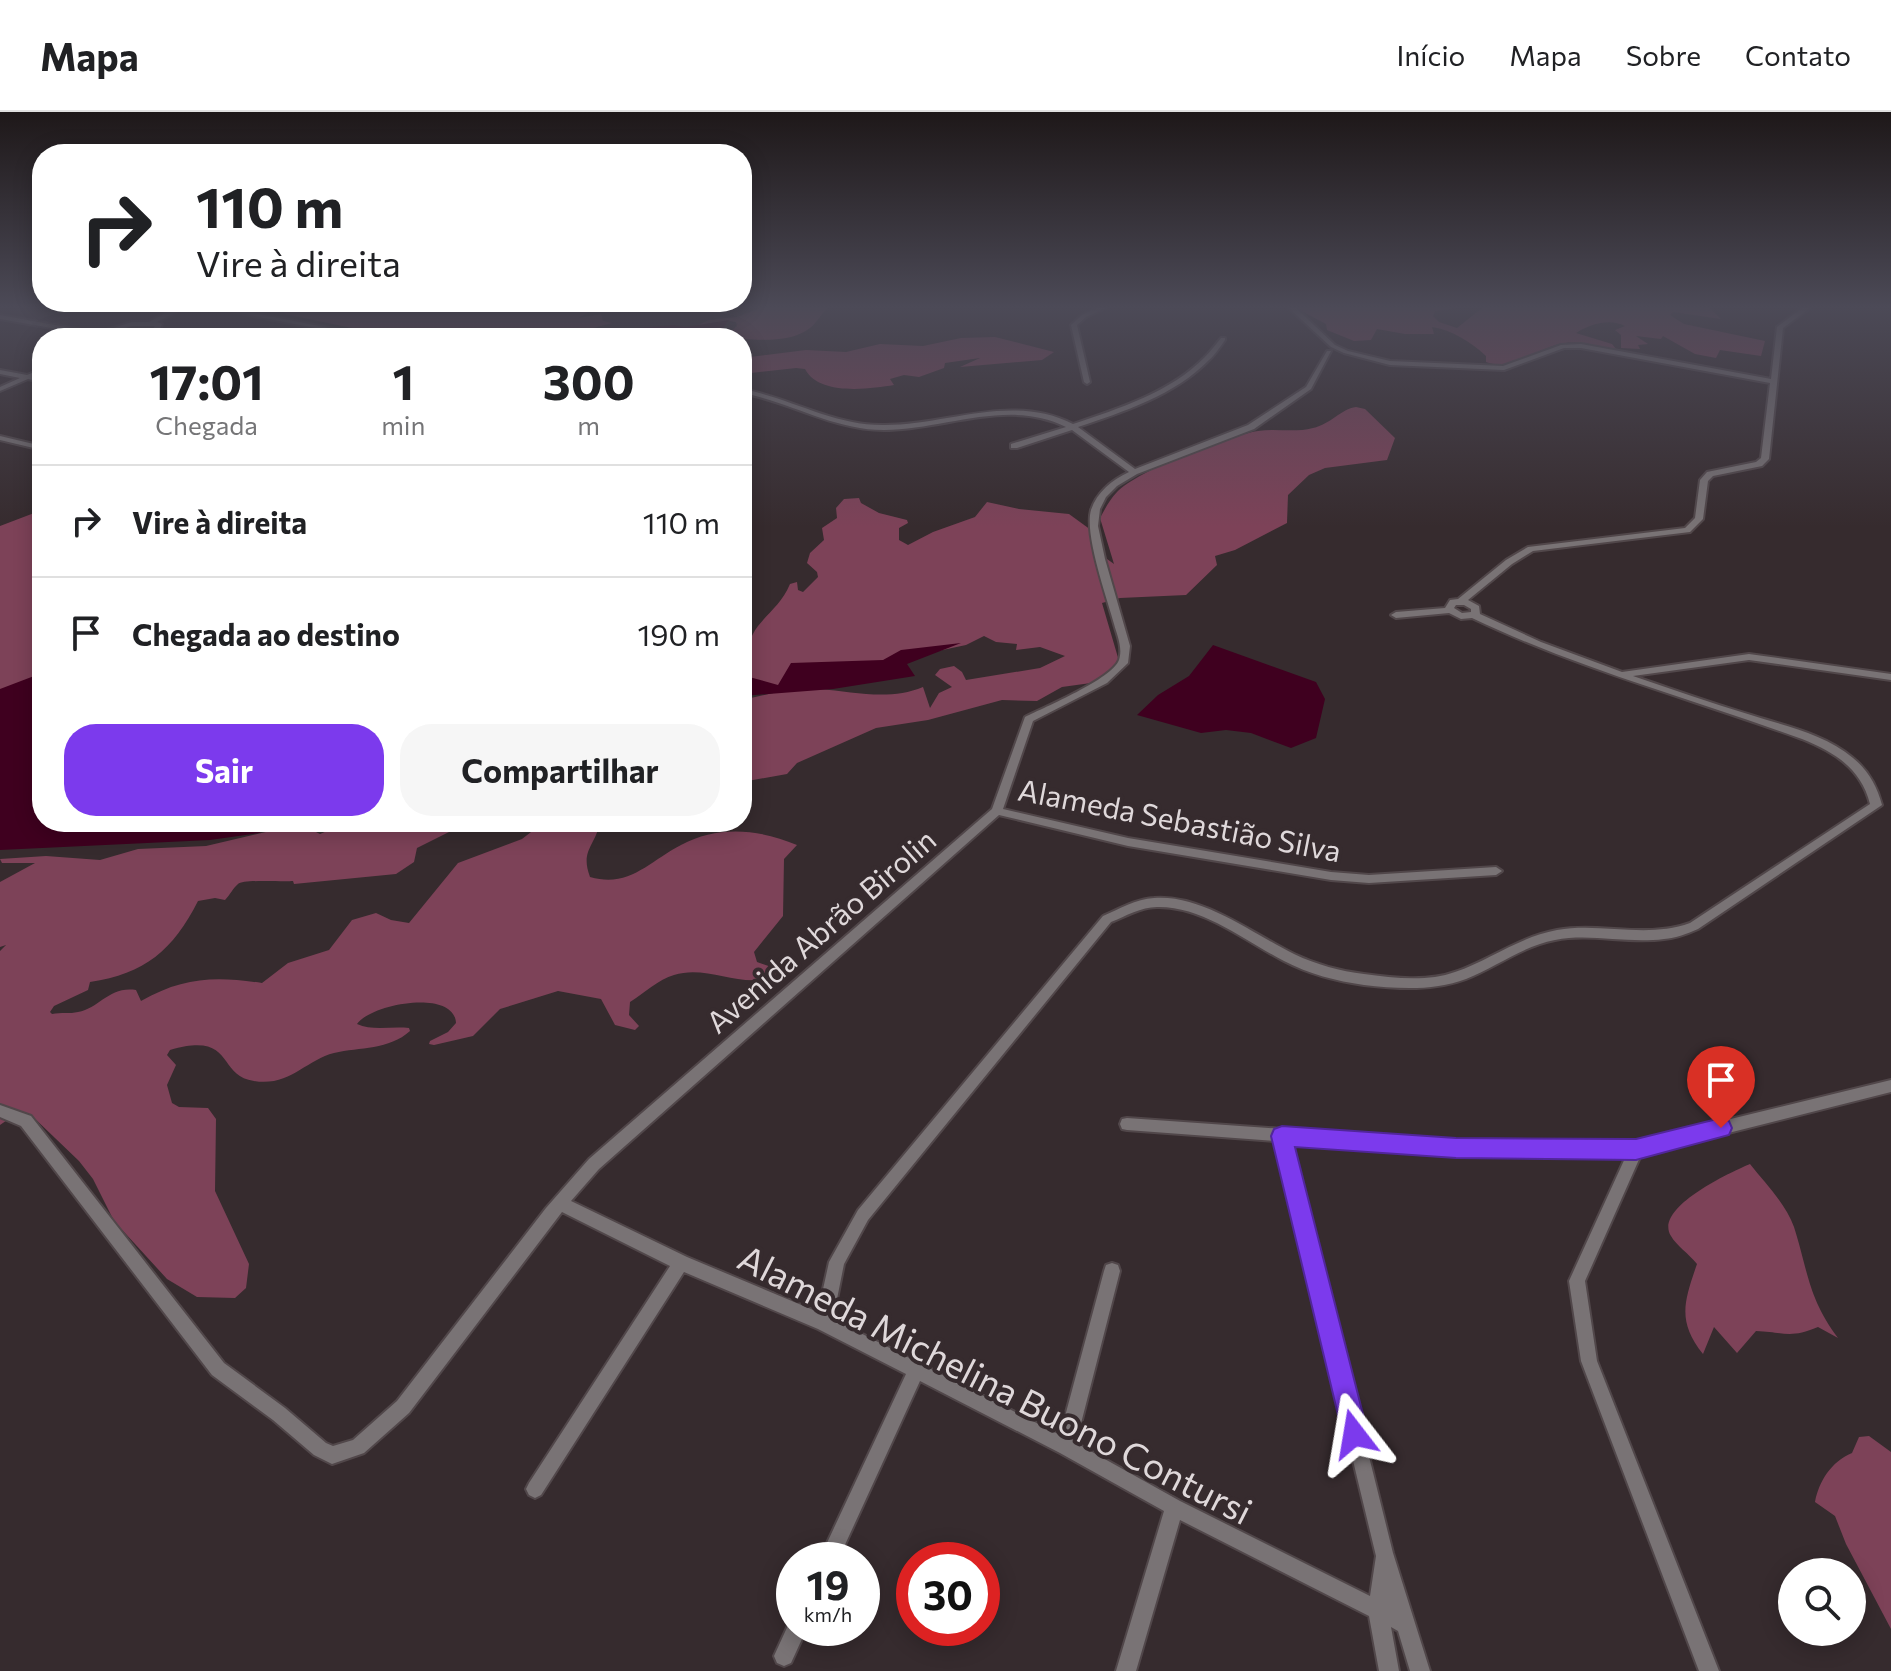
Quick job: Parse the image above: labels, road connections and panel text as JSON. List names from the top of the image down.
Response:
{
  "streets": {
    "street": ["Alameda Sebastião Silva", "Avenida Abrão Birolin", "Alameda Michelina Buono Contursi"]
  },
  "crossings": [
    ["Alameda Sebastião Silva", "Avenida Abrão Birolin"],
    ["Avenida Abrão Birolin", "Alameda Michelina Buono Contursi"]
  ],
  "page": {
    "header": "Mapa",
    "nav": [
      "Início",
      "Mapa",
      "Sobre",
      "Contato"
    ],
    "turn": ["110 m", "Vire à direita"],
    "eta": [
      "17:01",
      "Chegada",
      "1",
      "min",
      "300",
      "m"
    ],
    "list": [
      {
        "name": "Vire à direita",
        "value": "110 m"
      },
      {
        "name": "Chegada ao destino",
        "value": "190 m"
      }
    ],
    "buttons": ["Sair", "Compartilhar"],
    "speed": "19 km/h",
    "limit": "30"
  }
}
